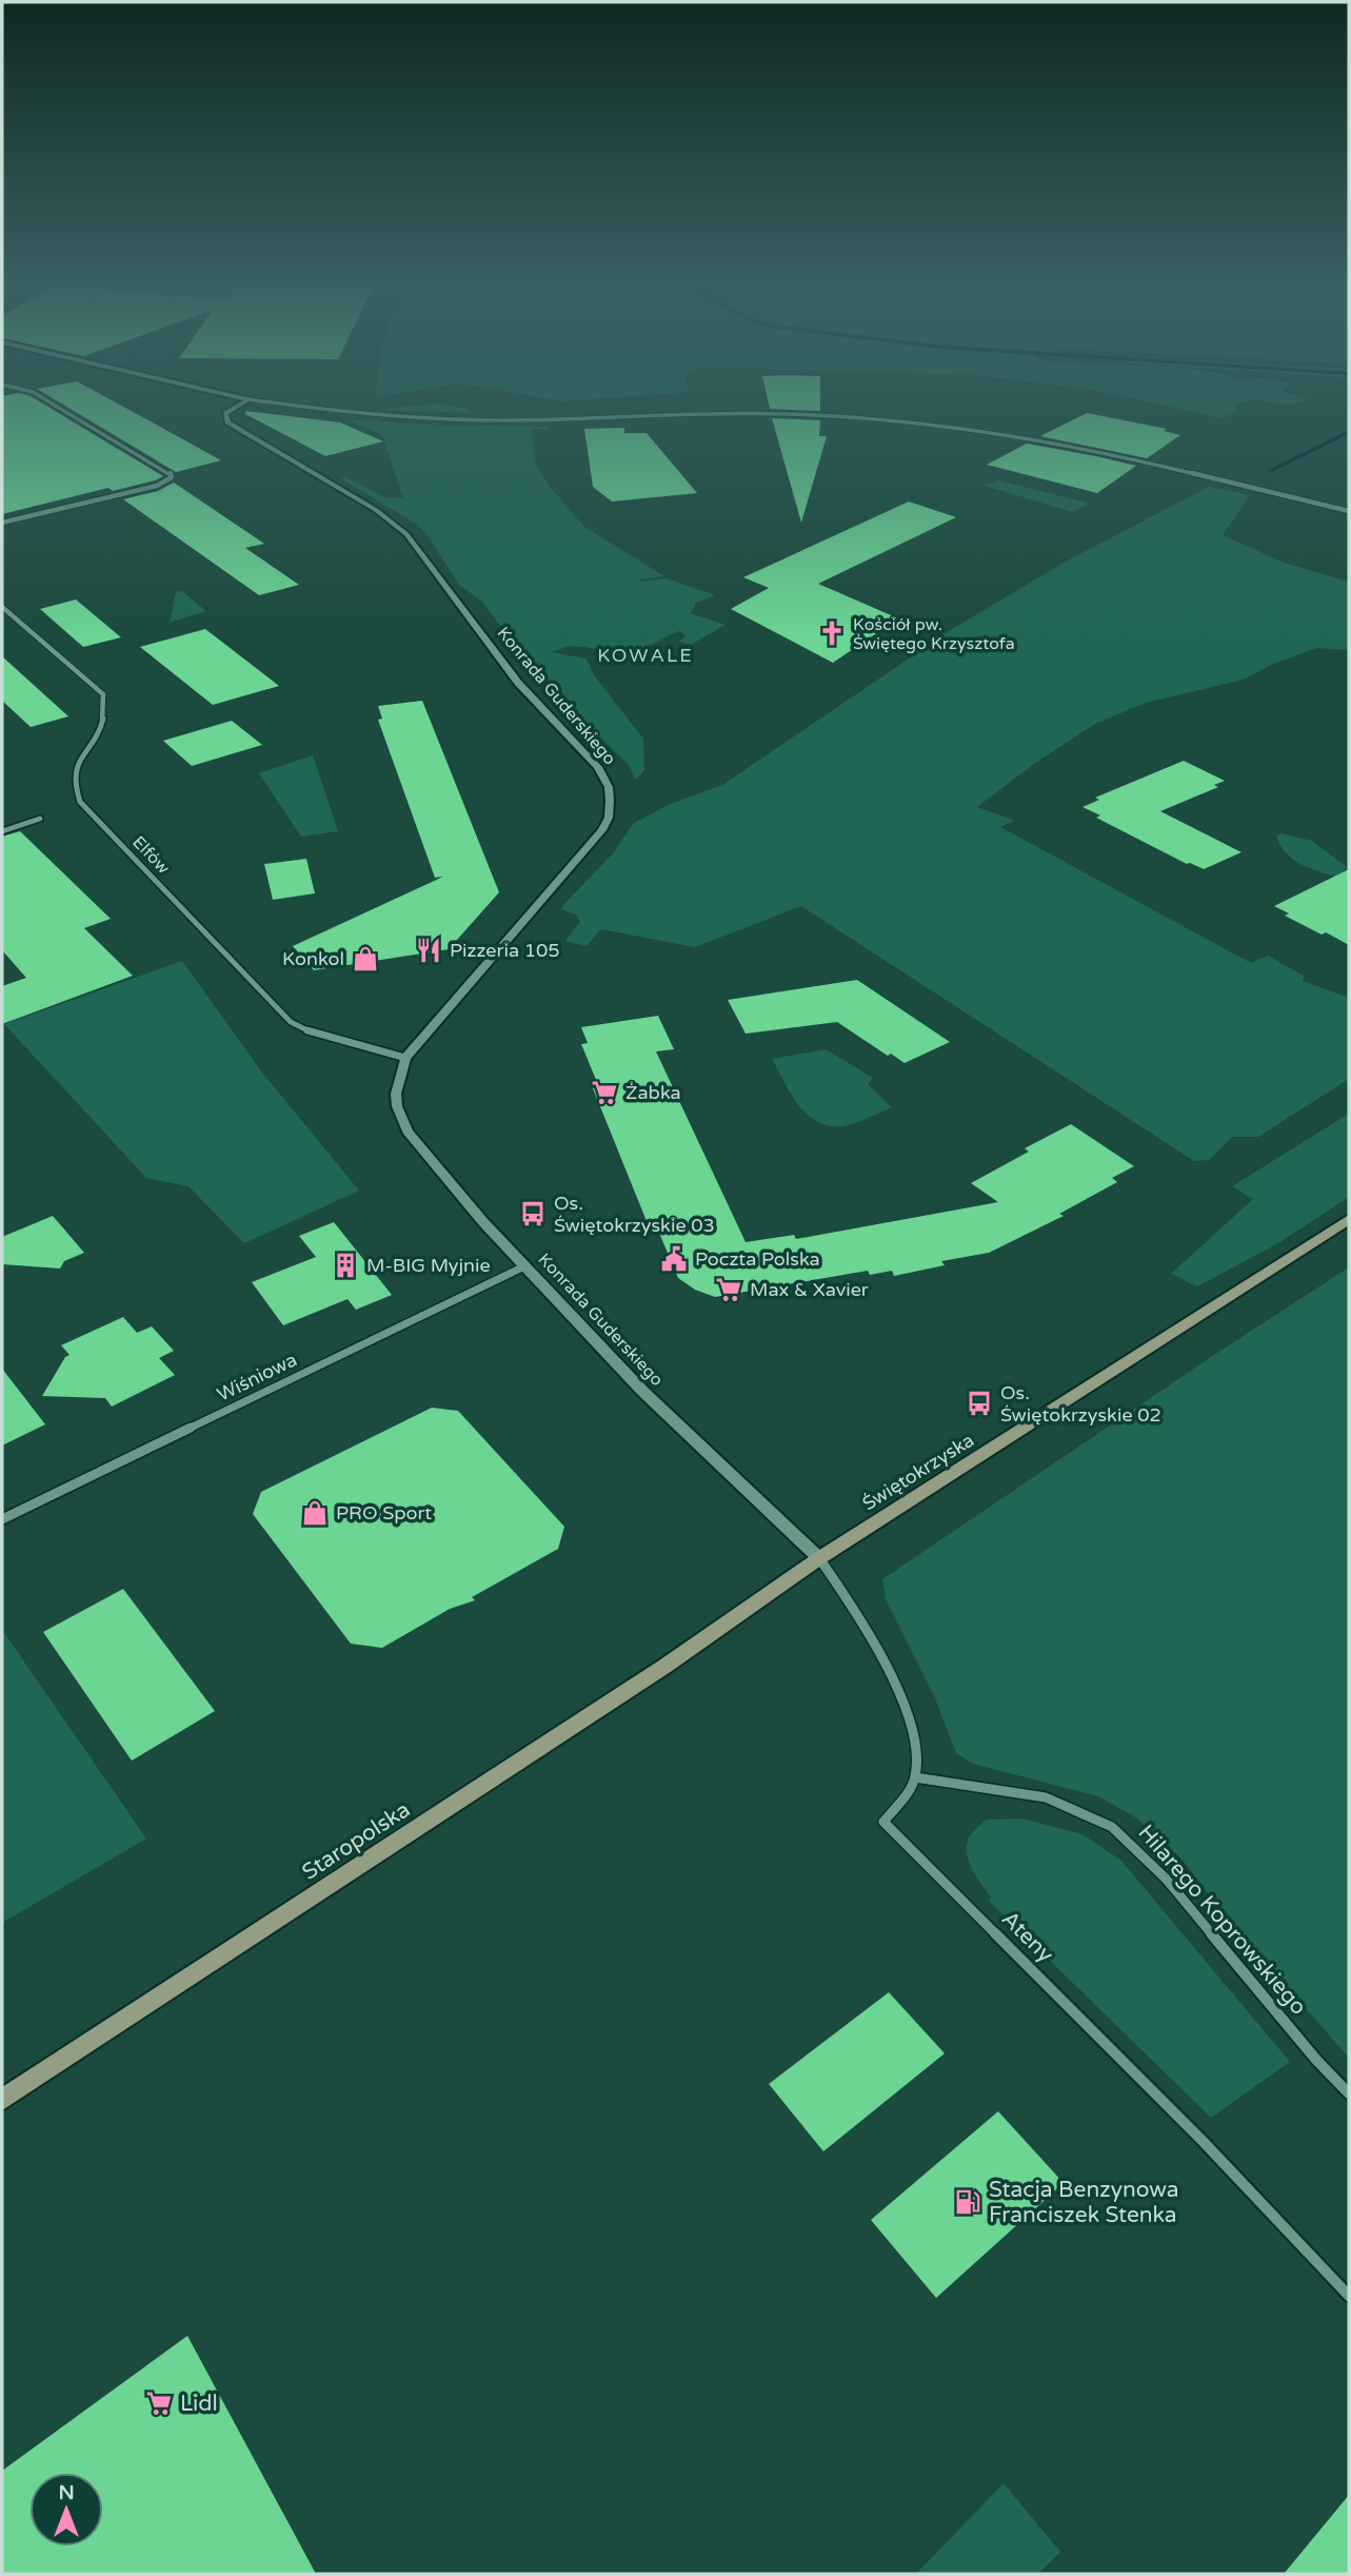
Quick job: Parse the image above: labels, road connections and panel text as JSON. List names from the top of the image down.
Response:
{
  "streets": {
    "main road": ["Świętokrzyska", "Staropolska"],
    "street": [
      "Konrada Guderskiego",
      "Elfów",
      "Wiśniowa",
      "Hilarego Koprowskiego",
      "Ateny"
    ]
  },
  "crossings": [
    ["Konrada Guderskiego", "Elfów"],
    ["Konrada Guderskiego", "Wiśniowa"],
    ["Konrada Guderskiego", "Świętokrzyska"],
    ["Świętokrzyska", "Staropolska"],
    ["Hilarego Koprowskiego", "Ateny"]
  ],
  "districts": ["KOWALE"],
  "places": {
    "church": ["Kościół pw. Świętego Krzysztofa"],
    "restaurant": ["Pizzeria 105"],
    "shop": ["Konkol", "PRO Sport"],
    "supermarket": ["Żabka", "Max & Xavier", "Lidl"],
    "bus stop": ["Os. Świętokrzyskie 03", "Os. Świętokrzyskie 02"],
    "public building": ["Poczta Polska"],
    "building": ["M-BIG Myjnie"],
    "fuel station": ["Stacja Benzynowa Franciszek Stenka"]
  },
  "north": "top"
}
